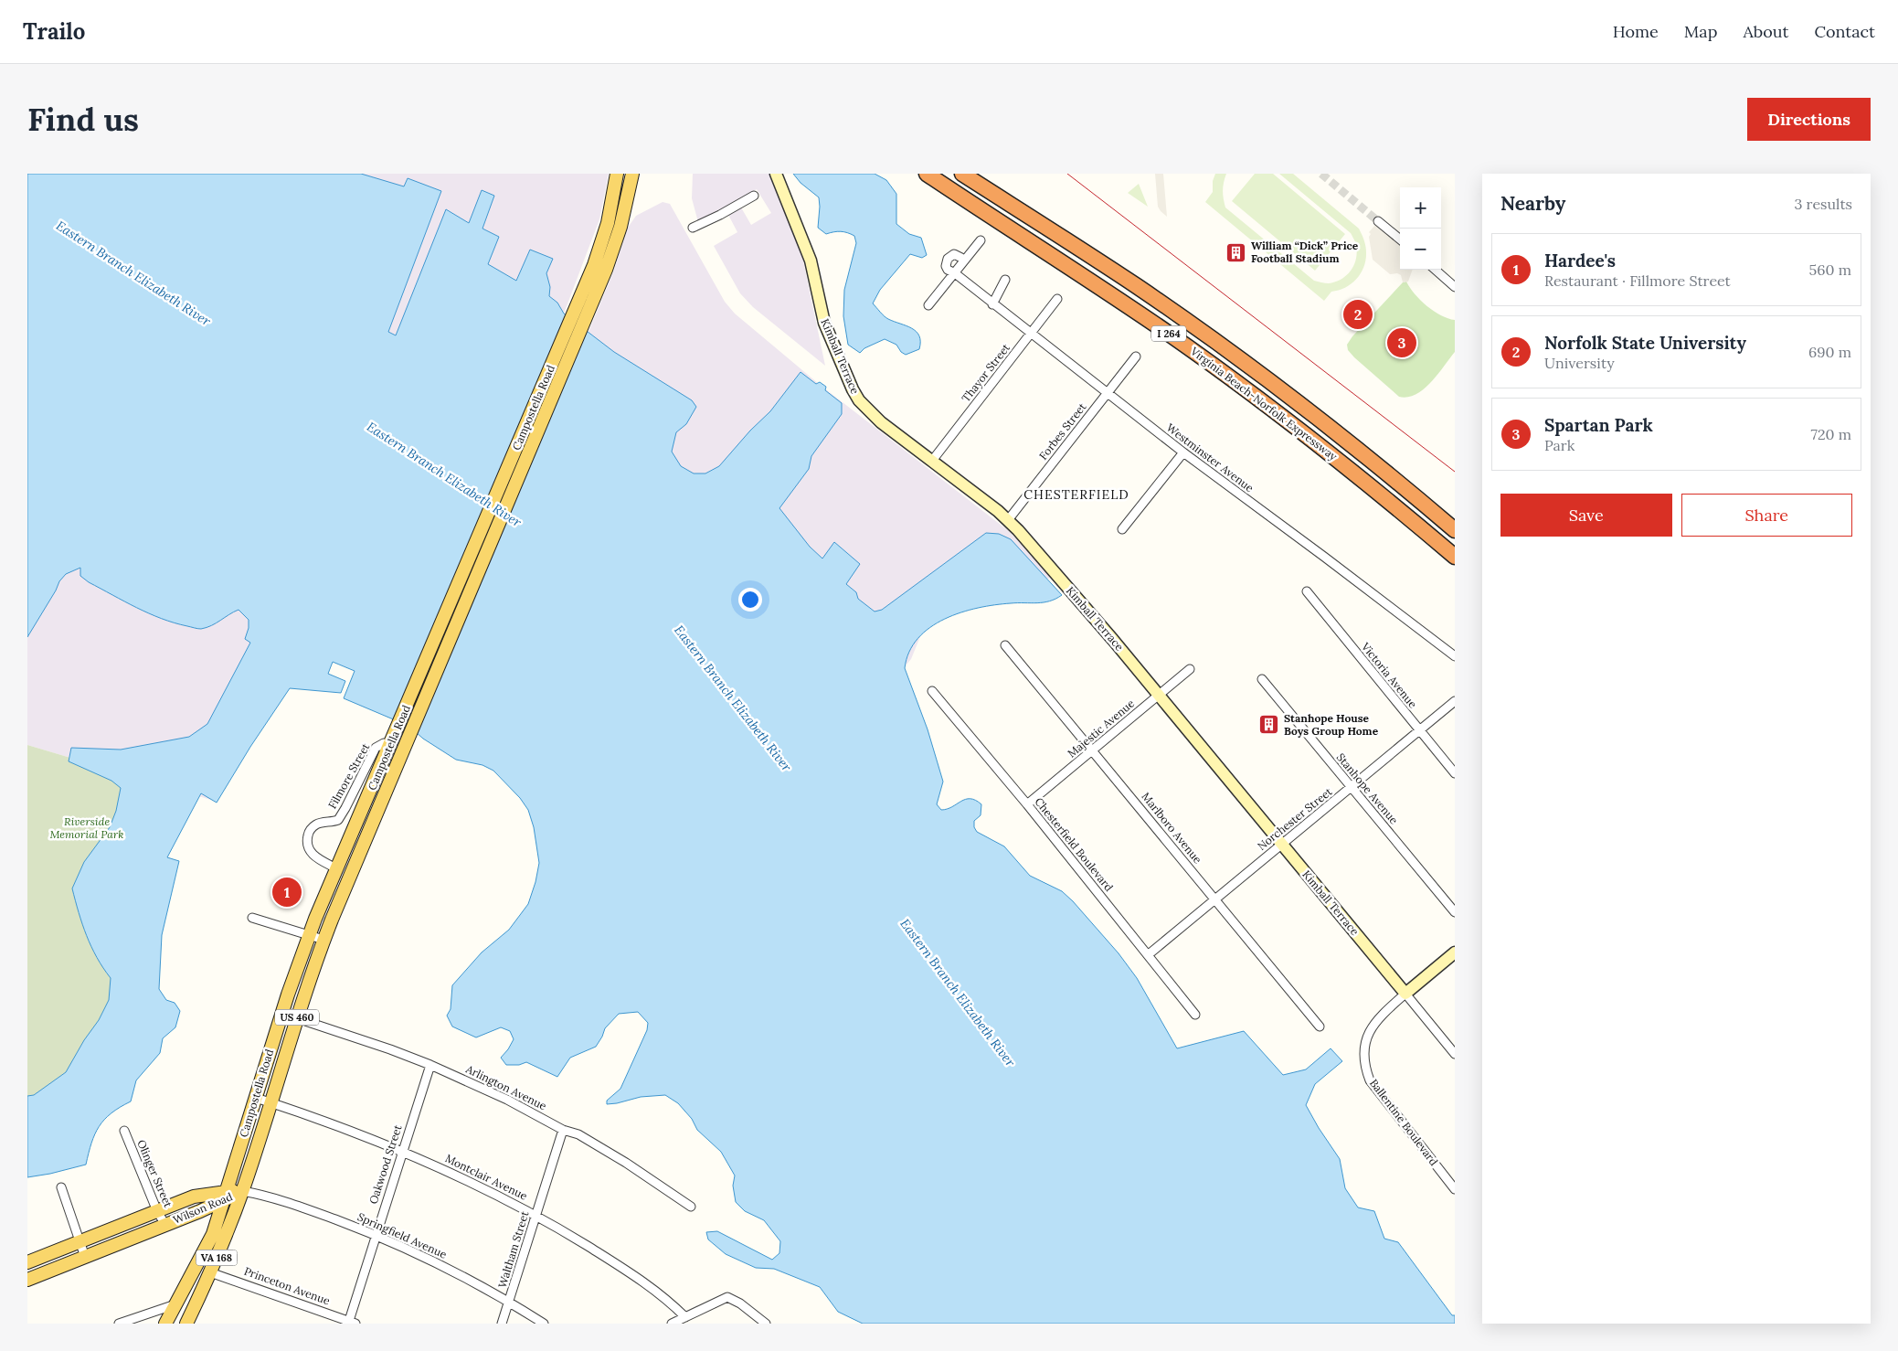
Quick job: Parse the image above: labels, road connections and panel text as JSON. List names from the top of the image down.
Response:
{
  "streets": {
    "highway": ["I 264", "Virginia Beach-Norfolk Expressway"],
    "main road": [
      "Campostella Road",
      "US 460",
      "Wilson Road",
      "VA 168"
    ],
    "street": [
      "Kimball Terrace",
      "Thayor Street",
      "Forbes Street",
      "Westminster Avenue",
      "Victoria Avenue",
      "Majestic Avenue",
      "Filmore Street",
      "Stanhope Avenue",
      "Norchester Street",
      "Marlboro Avenue",
      "Chesterfield Boulevard",
      "Arlington Avenue",
      "Ballentine Boulevard",
      "Oakwood Street",
      "Olinger Street",
      "Montclair Avenue",
      "Springfield Avenue",
      "Waltham Street",
      "Princeton Avenue"
    ]
  },
  "crossings": [
    ["Kimball Terrace", "Thayor Street"],
    ["Kimball Terrace", "Forbes Street"],
    ["Kimball Terrace", "Majestic Avenue"],
    ["Kimball Terrace", "Norchester Street"],
    ["Kimball Terrace", "Ballentine Boulevard"],
    ["Thayor Street", "Westminster Avenue"],
    ["Campostella Road", "Filmore Street"],
    ["Campostella Road", "Arlington Avenue"],
    ["Campostella Road", "Montclair Avenue"],
    ["Campostella Road", "Wilson Road"],
    ["Campostella Road", "Springfield Avenue"],
    ["Campostella Road", "Princeton Avenue"],
    ["Forbes Street", "Westminster Avenue"],
    ["Victoria Avenue", "Norchester Street"],
    ["Majestic Avenue", "Marlboro Avenue"],
    ["Majestic Avenue", "Chesterfield Boulevard"],
    ["Stanhope Avenue", "Norchester Street"],
    ["Norchester Street", "Marlboro Avenue"],
    ["Norchester Street", "Chesterfield Boulevard"],
    ["Arlington Avenue", "Oakwood Street"],
    ["Arlington Avenue", "Waltham Street"],
    ["Oakwood Street", "Montclair Avenue"],
    ["Oakwood Street", "Springfield Avenue"],
    ["Oakwood Street", "Princeton Avenue"],
    ["Olinger Street", "Wilson Road"],
    ["Montclair Avenue", "Waltham Street"],
    ["Wilson Road", "Springfield Avenue"],
    ["Springfield Avenue", "Waltham Street"]
  ],
  "districts": ["CHESTERFIELD"],
  "water": ["Eastern Branch Elizabeth River"],
  "parks": ["Riverside Memorial Park"],
  "places": {
    "building": ["William “Dick” Price Football Stadium", "Stanhope House Boys Group Home"]
  },
  "page": {
    "header": "Trailo",
    "nav": [
      "Home",
      "Map",
      "About",
      "Contact"
    ],
    "buttons": [
      "Directions",
      ["Save", "Share"]
    ],
    "title": "Find us",
    "heading": ["Nearby", "3 results"],
    "map_buttons": ["+", "−"],
    "list": [
      {
        "mark": "1",
        "name": "Hardee's",
        "note": "Restaurant · Fillmore Street",
        "value": "560 m"
      },
      {
        "mark": "2",
        "name": "Norfolk State University",
        "note": "University",
        "value": "690 m"
      },
      {
        "mark": "3",
        "name": "Spartan Park",
        "note": "Park",
        "value": "720 m"
      }
    ],
    "pins": ["2", "3", "1"]
  }
}
